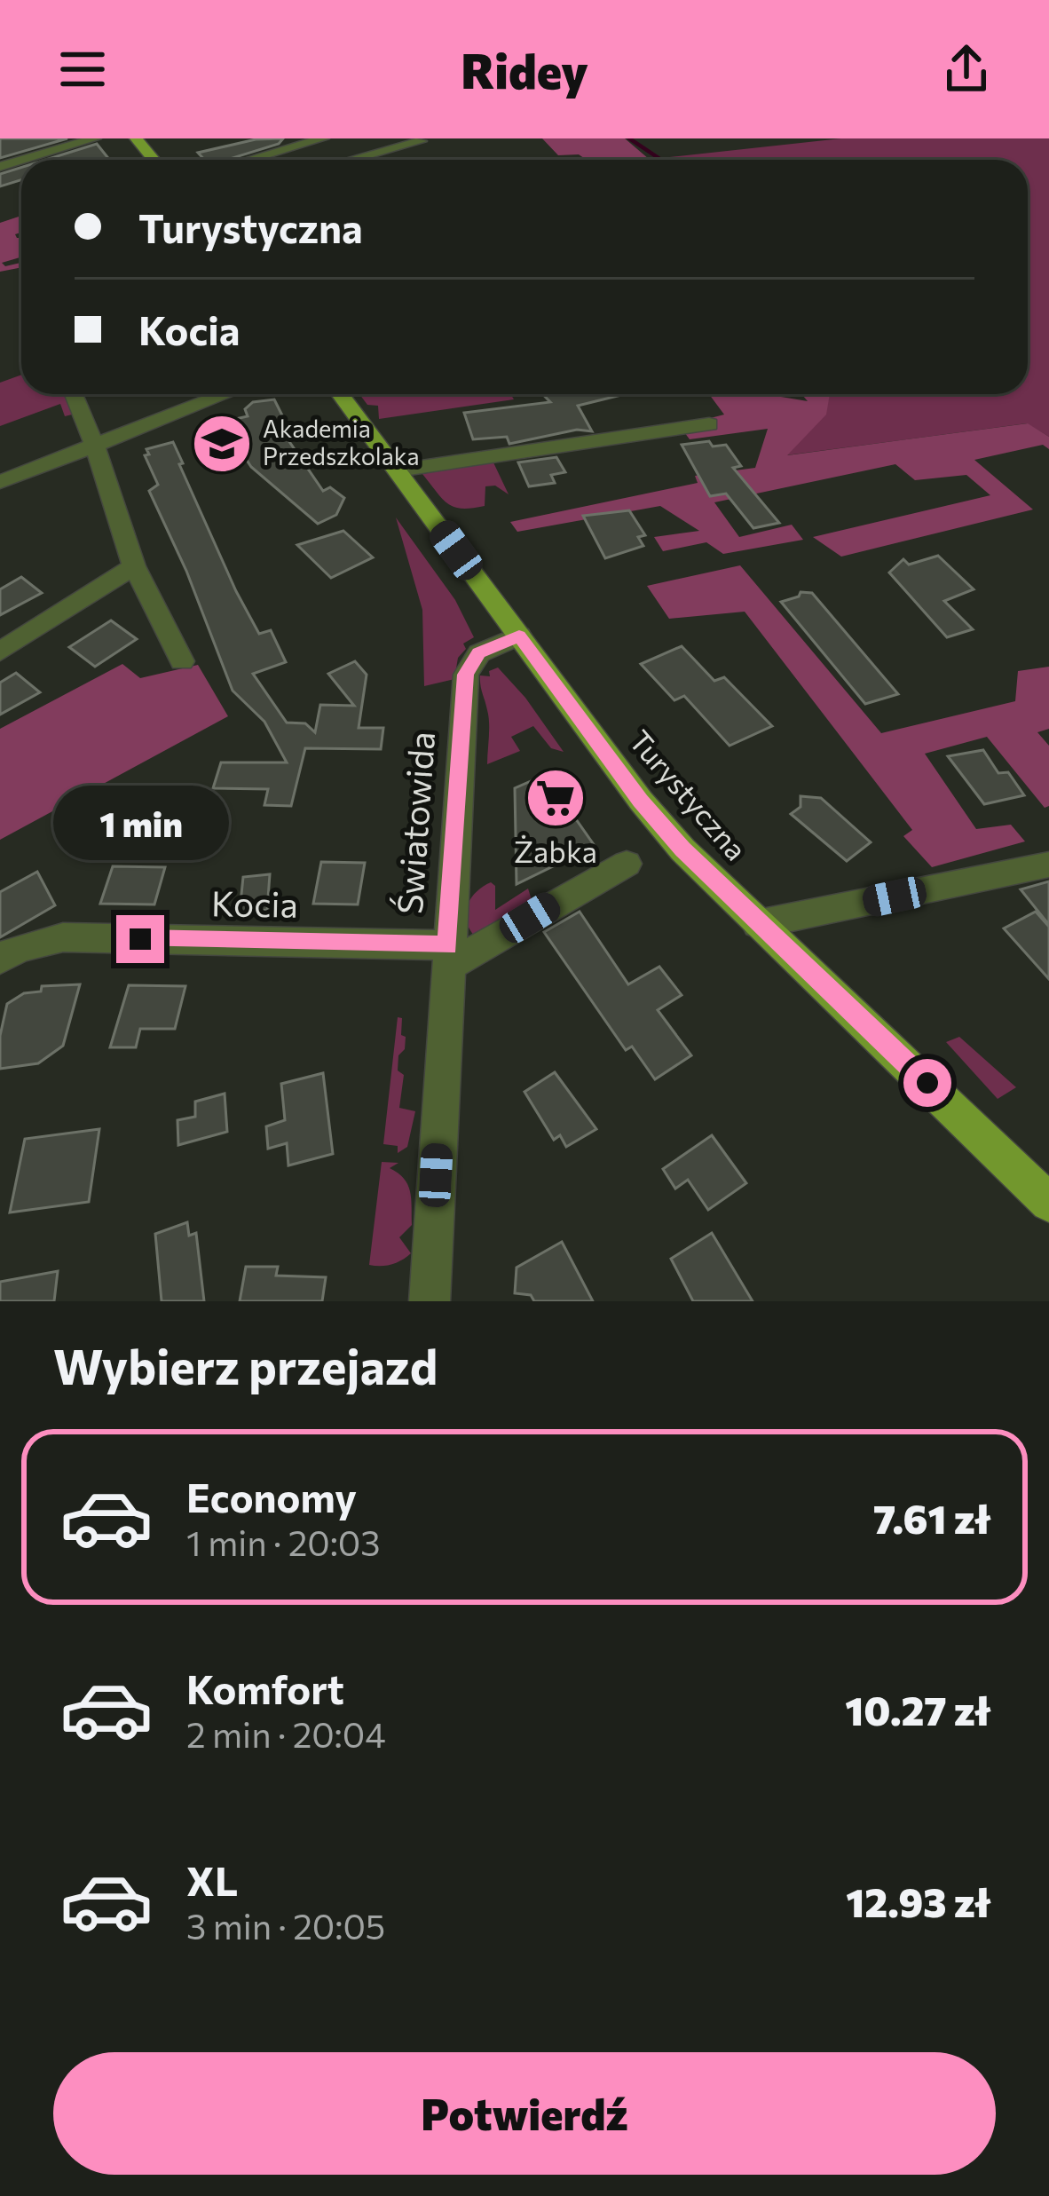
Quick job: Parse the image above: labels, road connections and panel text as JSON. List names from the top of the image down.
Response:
{
  "streets": {
    "main road": ["Turystyczna"],
    "street": ["Światowida", "Kocia"]
  },
  "crossings": [
    ["Turystyczna", "Światowida"],
    ["Światowida", "Kocia"]
  ],
  "places": {
    "school or university": ["Akademia Przedszkolaka"],
    "supermarket": ["Żabka"]
  },
  "page": {
    "header": "Ridey",
    "banner": ["Turystyczna", "Kocia"],
    "bubble": "1 min",
    "heading": "Wybierz przejazd",
    "list": [
      {
        "name": "Economy",
        "note": "1 min · 20:03",
        "value": "7.61 zł"
      },
      {
        "name": "Komfort",
        "note": "2 min · 20:04",
        "value": "10.27 zł"
      },
      {
        "name": "XL",
        "note": "3 min · 20:05",
        "value": "12.93 zł"
      }
    ],
    "buttons": "Potwierdź"
  }
}
